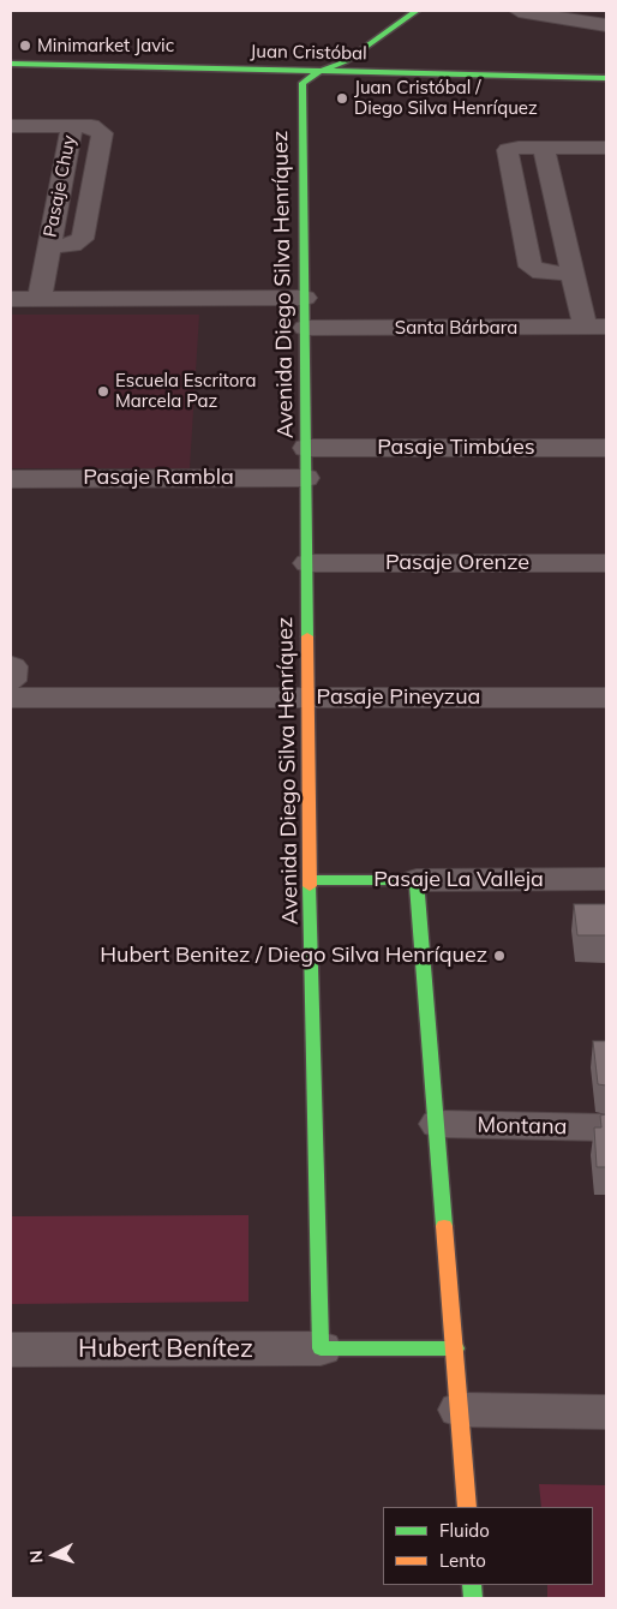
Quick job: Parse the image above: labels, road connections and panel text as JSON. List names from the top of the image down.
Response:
{
  "streets": {
    "street": [
      "Juan Cristóbal",
      "Pasaje Chuy",
      "Avenida Diego Silva Henríquez",
      "Santa Bárbara",
      "Pasaje Timbúes",
      "Pasaje Rambla",
      "Pasaje Orenze",
      "Pasaje Pineyzua",
      "Pasaje La Valleja",
      "Montana",
      "Hubert Benítez"
    ]
  },
  "crossings": [
    ["Juan Cristóbal", "Avenida Diego Silva Henríquez"],
    ["Avenida Diego Silva Henríquez", "Santa Bárbara"],
    ["Avenida Diego Silva Henríquez", "Pasaje Timbúes"],
    ["Avenida Diego Silva Henríquez", "Pasaje Rambla"],
    ["Avenida Diego Silva Henríquez", "Pasaje Orenze"],
    ["Avenida Diego Silva Henríquez", "Pasaje Pineyzua"],
    ["Avenida Diego Silva Henríquez", "Pasaje La Valleja"],
    ["Avenida Diego Silva Henríquez", "Hubert Benítez"]
  ],
  "places": [
    "Minimarket Javic",
    "Juan Cristóbal / Diego Silva Henríquez",
    "Escuela Escritora Marcela Paz",
    "Hubert Benitez / Diego Silva Henríquez"
  ],
  "legend": ["Fluido", "Lento"],
  "north": "left"
}
